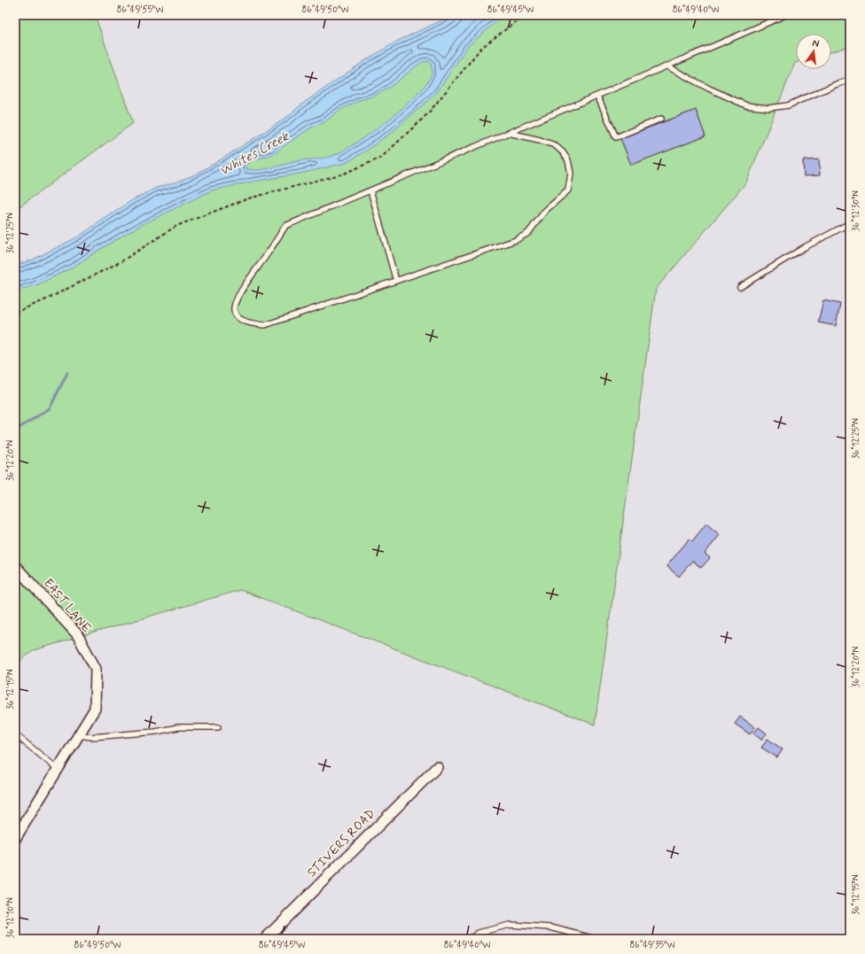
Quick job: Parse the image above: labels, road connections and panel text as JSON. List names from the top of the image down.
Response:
{
  "streets": {
    "street": ["EAST LANE", "STIVERS ROAD"]
  },
  "water": ["Whites Creek"],
  "north": "top",
  "coordinates": [
    "86°49'55\"W",
    "86°49'50\"W",
    "86°49'45\"W",
    "86°49'40\"W",
    "36°12'30\"N",
    "36°12'25\"N",
    "36°12'20\"N",
    "36°12'15\"N",
    "36°12'10\"N",
    "86°49'35\"W"
  ]
}
